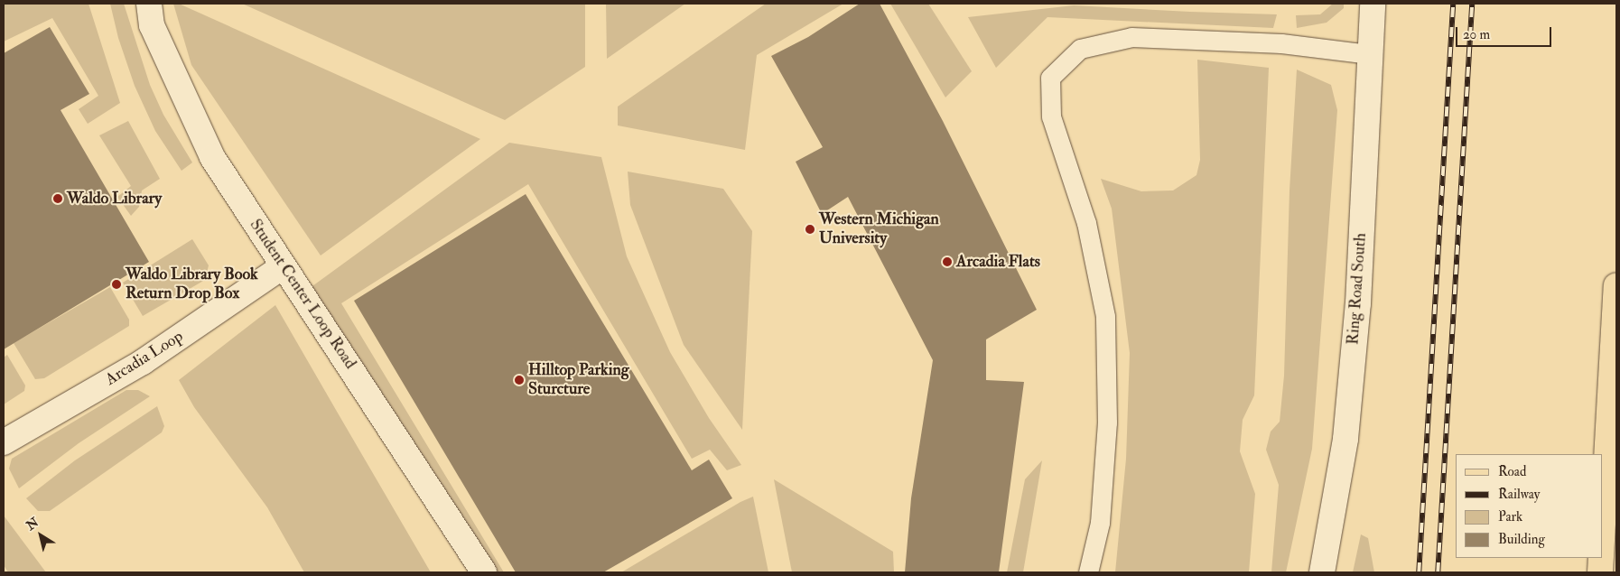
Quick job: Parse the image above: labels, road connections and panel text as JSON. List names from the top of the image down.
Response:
{
  "streets": {
    "street": ["Ring Road South", "Student Center Loop Road", "Arcadia Loop"]
  },
  "crossings": [
    ["Student Center Loop Road", "Arcadia Loop"]
  ],
  "places": [
    "Waldo Library",
    "Western Michigan University",
    "Arcadia Flats",
    "Waldo Library Book Return Drop Box",
    "Hilltop Parking Sturcture"
  ],
  "legend": [
    "Road",
    "Railway",
    "Park",
    "Building"
  ],
  "scale_bar": "20 m",
  "north": "top left"
}
